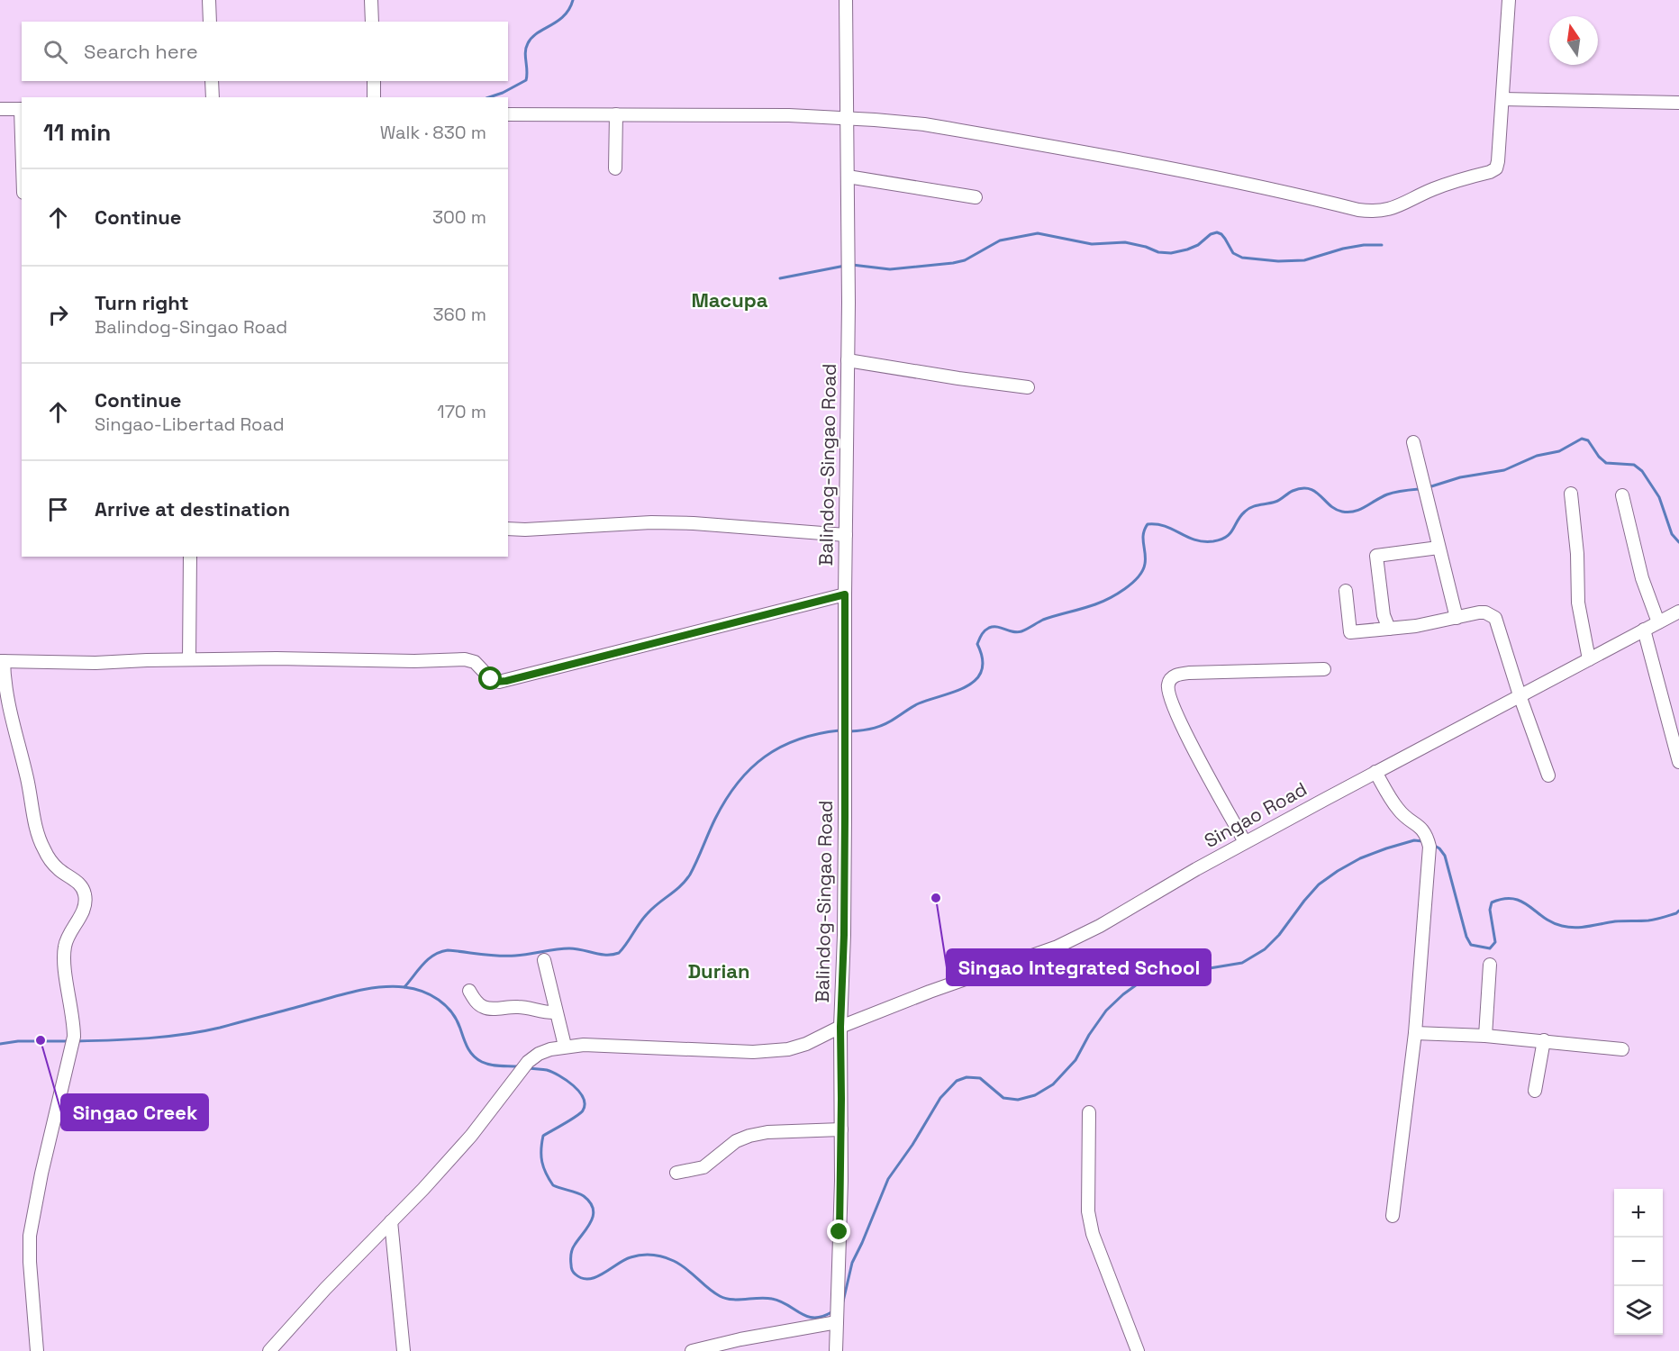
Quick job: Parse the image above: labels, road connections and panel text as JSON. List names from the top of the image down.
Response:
{
  "streets": {
    "street": ["Balindog-Singao Road", "Singao Road"]
  },
  "crossings": [
    ["Balindog-Singao Road", "Singao Road"]
  ],
  "districts": ["Macupa", "Durian"],
  "places": ["Singao Integrated School", "Singao Creek"],
  "north": "top",
  "page": {
    "search": "Search here",
    "heading": ["11 min", "Walk · 830 m"],
    "list": [
      ["Continue", "300 m"],
      ["Turn right", "Balindog-Singao Road", "360 m"],
      ["Continue", "Singao-Libertad Road", "170 m"],
      "Arrive at destination"
    ],
    "map_buttons": ["+", "−"]
  }
}
